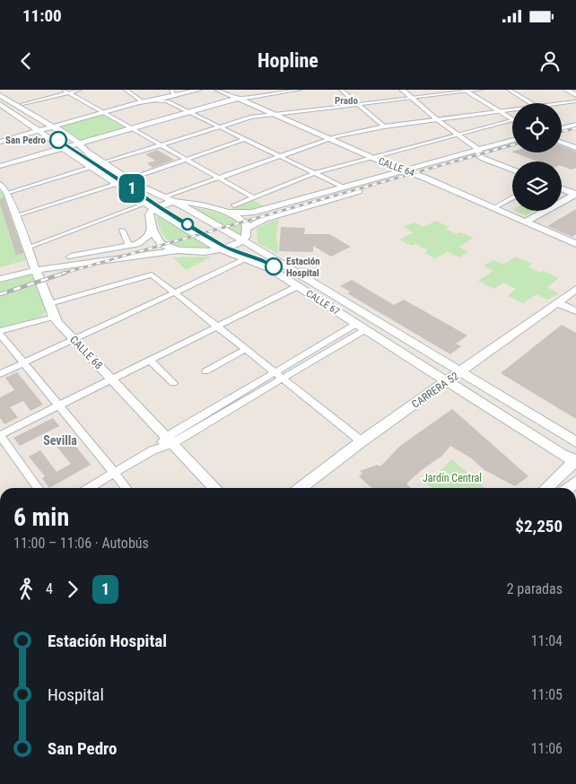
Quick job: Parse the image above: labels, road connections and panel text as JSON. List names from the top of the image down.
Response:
{
  "streets": {
    "main road": [
      "CALLE 64",
      "CALLE 67",
      "CALLE 68",
      "CARRERA 52"
    ]
  },
  "crossings": [
    ["CALLE 67", "CARRERA 52"]
  ],
  "districts": ["Prado", "Sevilla"],
  "parks": ["Jardín Central"],
  "places": ["San Pedro", "Estación Hospital"],
  "lines": ["bus line 1"],
  "page": {
    "status": "11:00",
    "header": "Hopline",
    "on_map": "1",
    "heading": ["6 min", "11:00 – 11:06 · Autobús", "$2,250"],
    "legs": ["4", "1", "2 paradas"],
    "list": [
      {
        "name": "Estación Hospital",
        "value": "11:04"
      },
      {
        "name": "Hospital",
        "value": "11:05"
      },
      {
        "name": "San Pedro",
        "value": "11:06"
      }
    ]
  }
}
